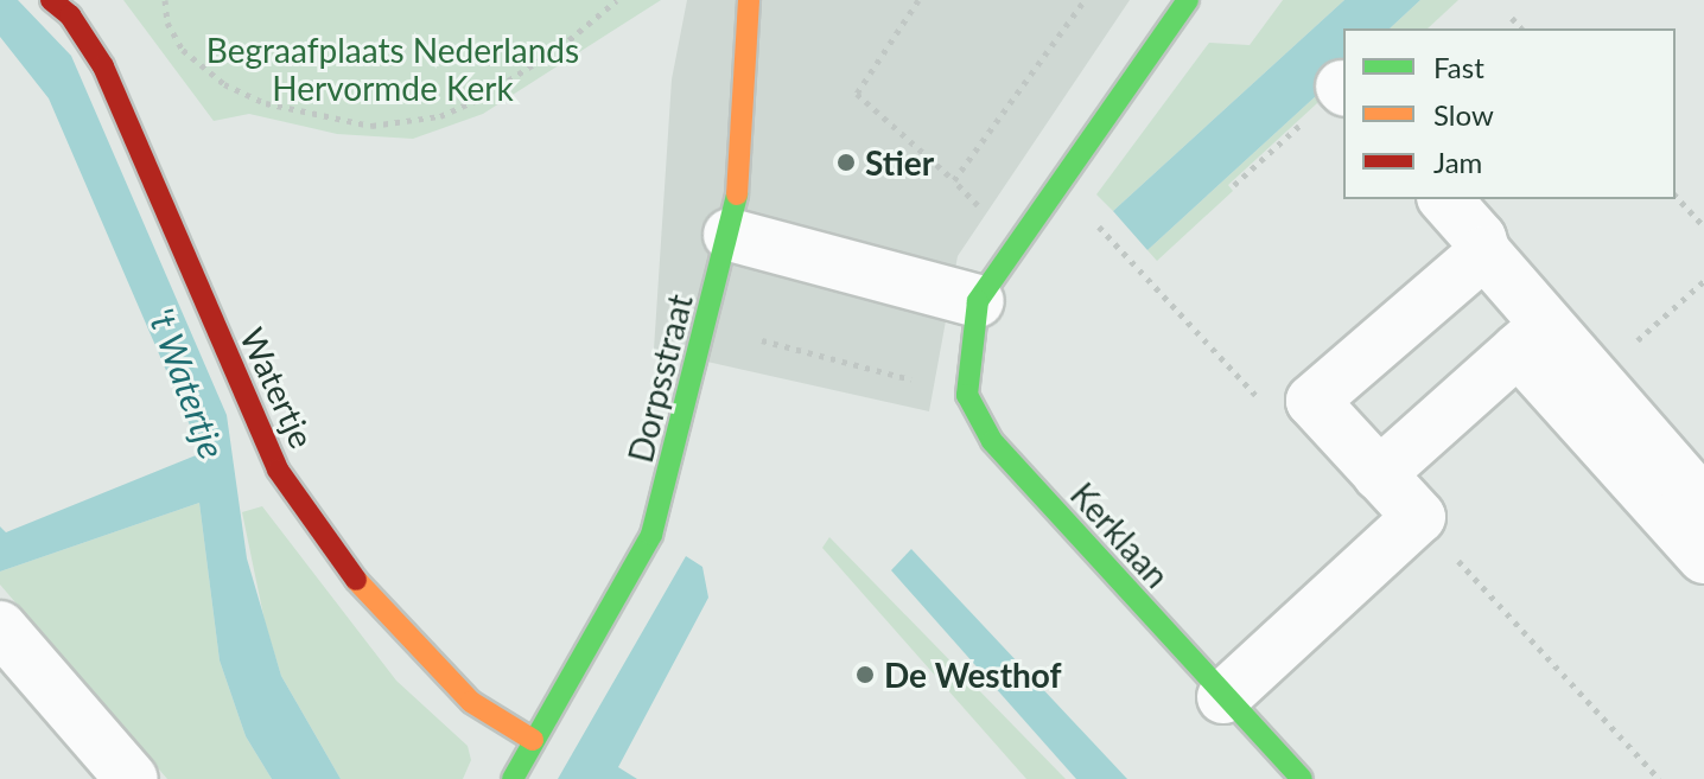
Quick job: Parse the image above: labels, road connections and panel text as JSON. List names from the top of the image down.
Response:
{
  "streets": {
    "street": ["Dorpsstraat", "Watertje", "Kerklaan"]
  },
  "crossings": [
    ["Dorpsstraat", "Watertje"]
  ],
  "water": ["'t Watertje"],
  "parks": ["Begraafplaats Nederlands Hervormde Kerk"],
  "places": ["Stier", "De Westhof"],
  "legend": ["Fast", "Slow", "Jam"]
}
